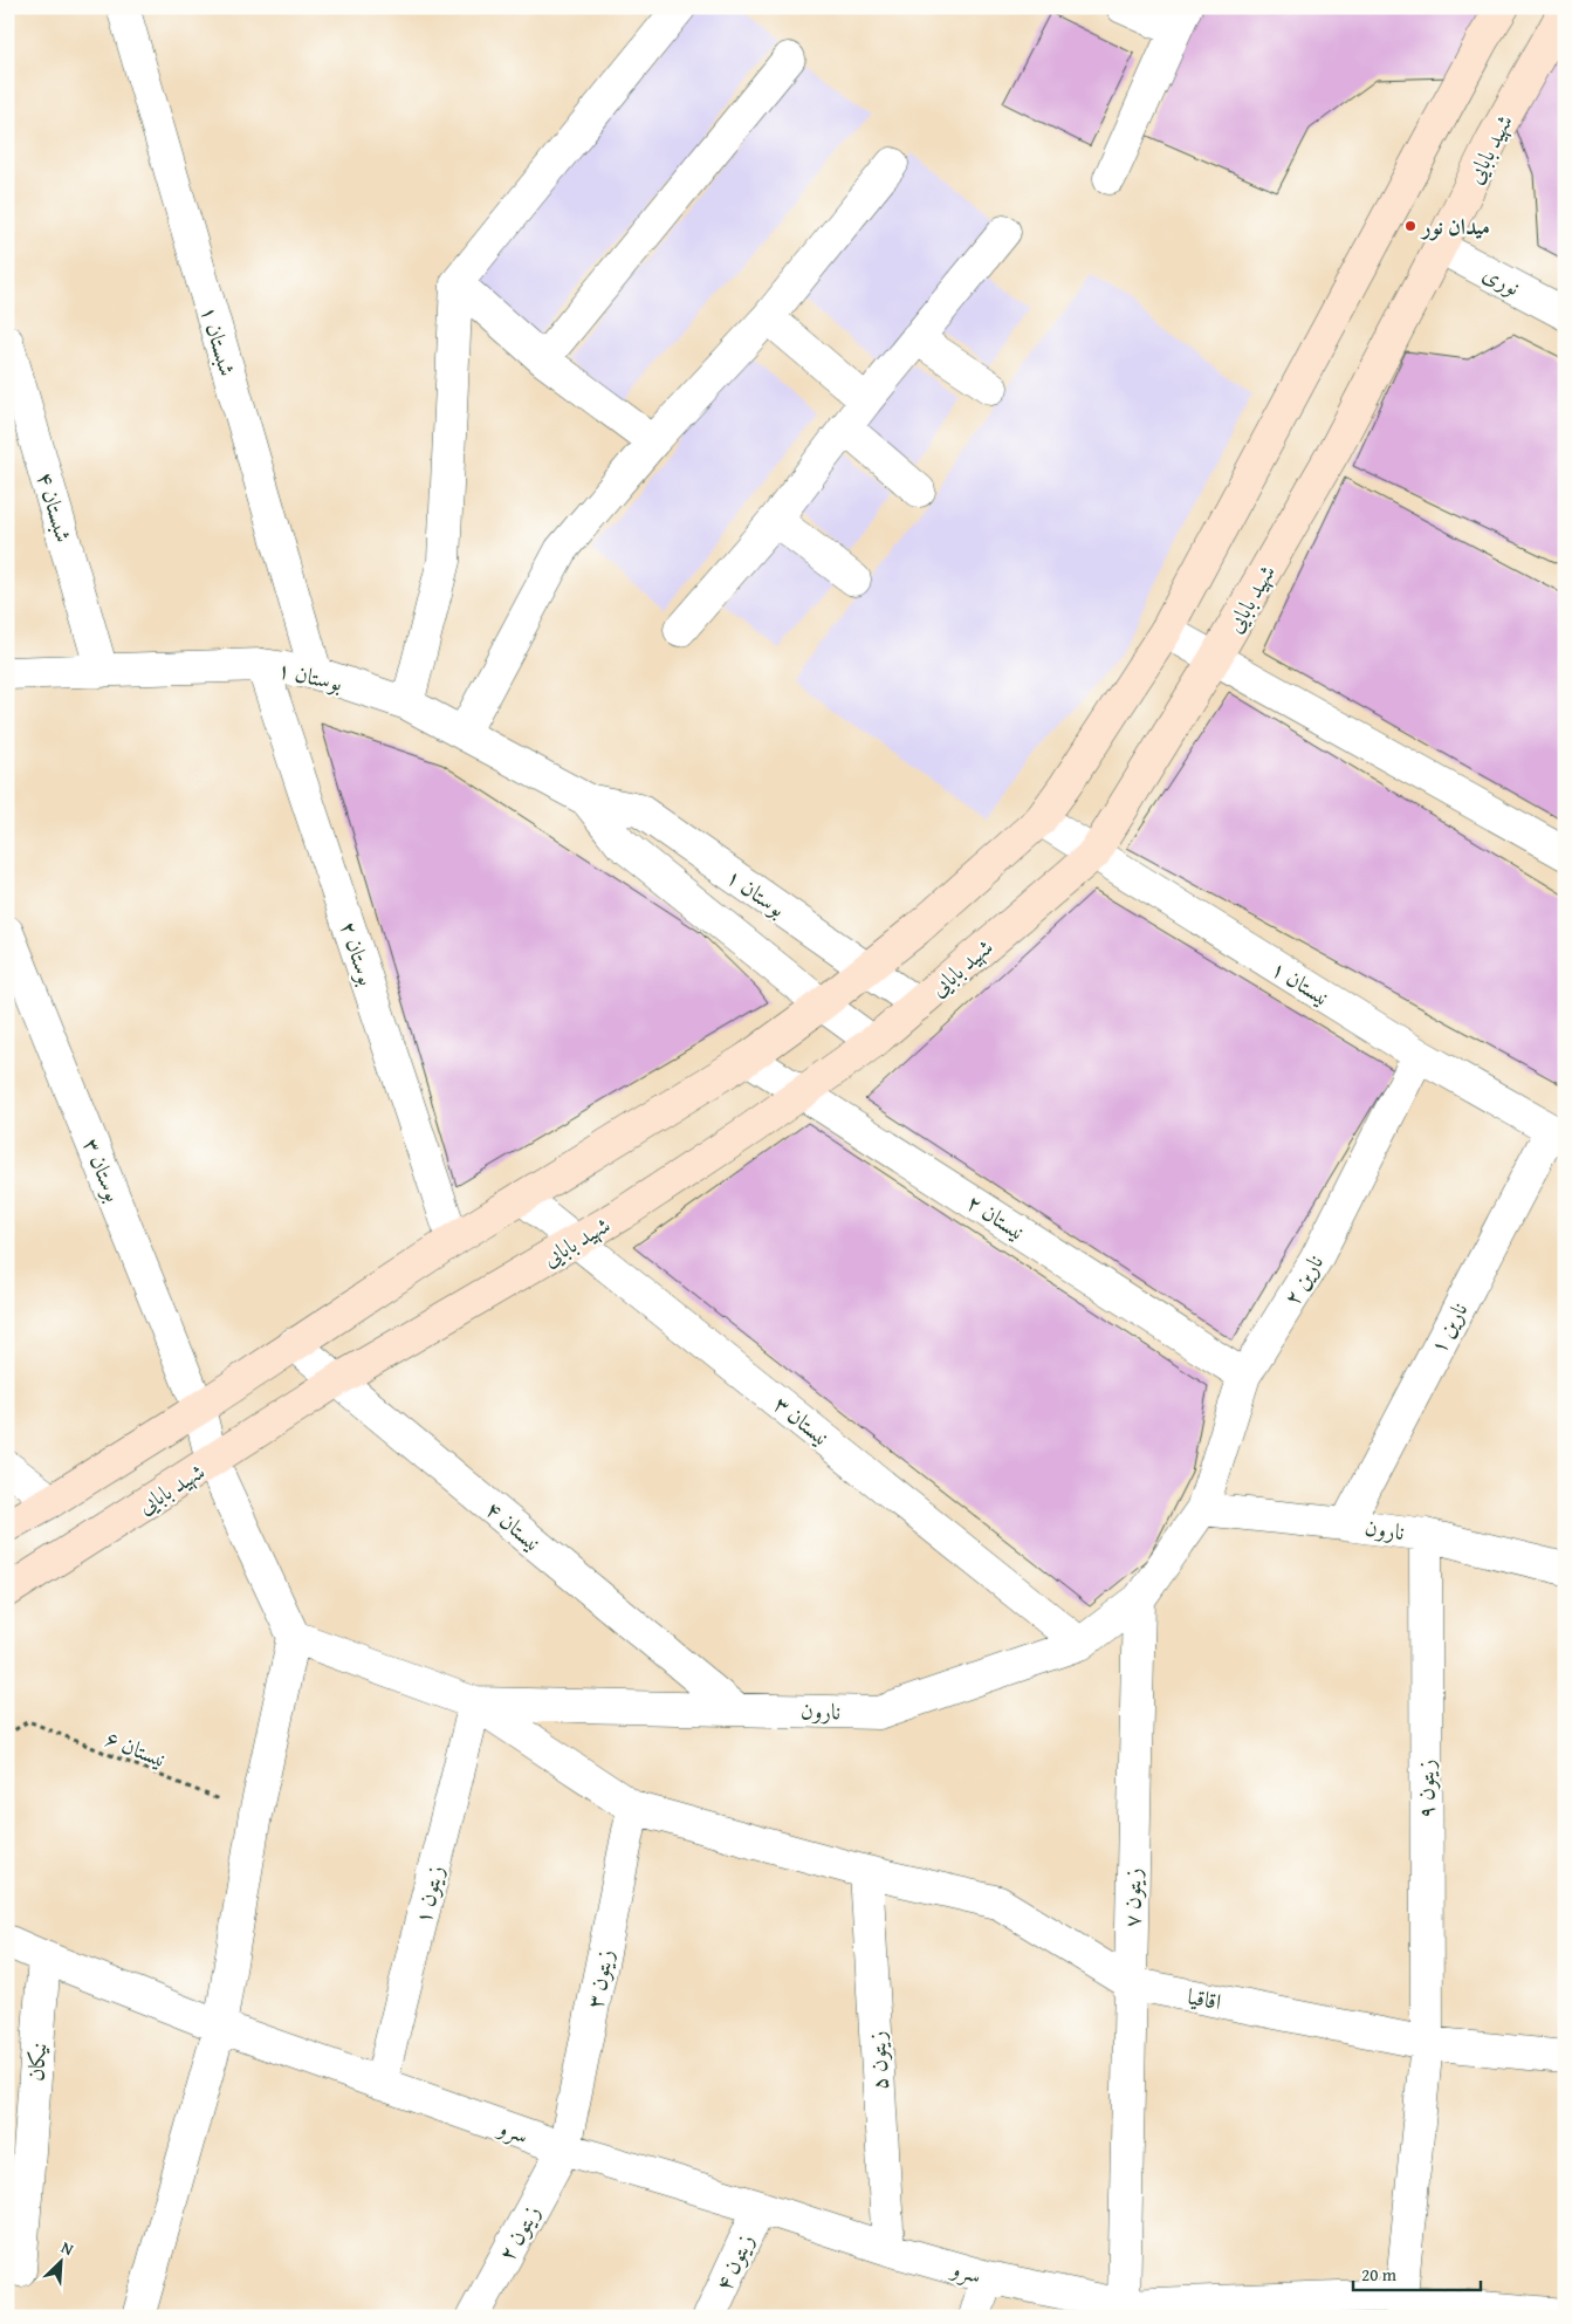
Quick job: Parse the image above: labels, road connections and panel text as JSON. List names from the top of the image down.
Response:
{
  "streets": {
    "main road": ["شهید بابایی"],
    "street": [
      "نوری",
      "شبستان ۱",
      "شبستان ۴",
      "بوستان ۱",
      "بوستان ۲",
      "نیستان ۱",
      "بوستان ۳",
      "نیستان ۲",
      "نارین ۲",
      "نارین ۱",
      "نیستان ۳",
      "نیستان ۴",
      "نارون",
      "زیتون ۹",
      "زیتون ۱",
      "زیتون ۷",
      "زیتون ۳",
      "اقاقیا",
      "زیتون ۵",
      "نیکان",
      "سرو",
      "زیتون ۲",
      "زیتون ۴"
    ],
    "path": ["نیستان ۶"]
  },
  "crossings": [
    ["شهید بابایی", "نوری"],
    ["شهید بابایی", "بوستان ۱"],
    ["شهید بابایی", "نیستان ۱"],
    ["شهید بابایی", "بوستان ۳"],
    ["شهید بابایی", "نیستان ۲"],
    ["شهید بابایی", "نیستان ۳"],
    ["شهید بابایی", "نیستان ۴"],
    ["شبستان ۱", "بوستان ۱"],
    ["شبستان ۴", "بوستان ۱"],
    ["بوستان ۱", "بوستان ۲"],
    ["نیستان ۱", "نارین ۲"],
    ["نیستان ۱", "نارین ۱"],
    ["نیستان ۲", "نارین ۲"],
    ["نارین ۲", "نارون"],
    ["نارین ۱", "نارون"],
    ["نیستان ۳", "نارون"],
    ["نیستان ۴", "نارون"],
    ["نارون", "زیتون ۹"],
    ["نارون", "زیتون ۱"],
    ["نارون", "زیتون ۷"],
    ["نارون", "اقاقیا"],
    ["زیتون ۹", "اقاقیا"],
    ["زیتون ۱", "اقاقیا"],
    ["زیتون ۱", "سرو"],
    ["زیتون ۷", "اقاقیا"],
    ["زیتون ۷", "سرو"],
    ["زیتون ۳", "اقاقیا"],
    ["زیتون ۳", "سرو"],
    ["زیتون ۳", "زیتون ۲"],
    ["اقاقیا", "زیتون ۵"],
    ["زیتون ۵", "سرو"],
    ["نیکان", "سرو"],
    ["سرو", "زیتون ۲"],
    ["سرو", "زیتون ۴"]
  ],
  "places": ["میدان نور"],
  "scale_bar": "20 m",
  "north": "top right"
}
